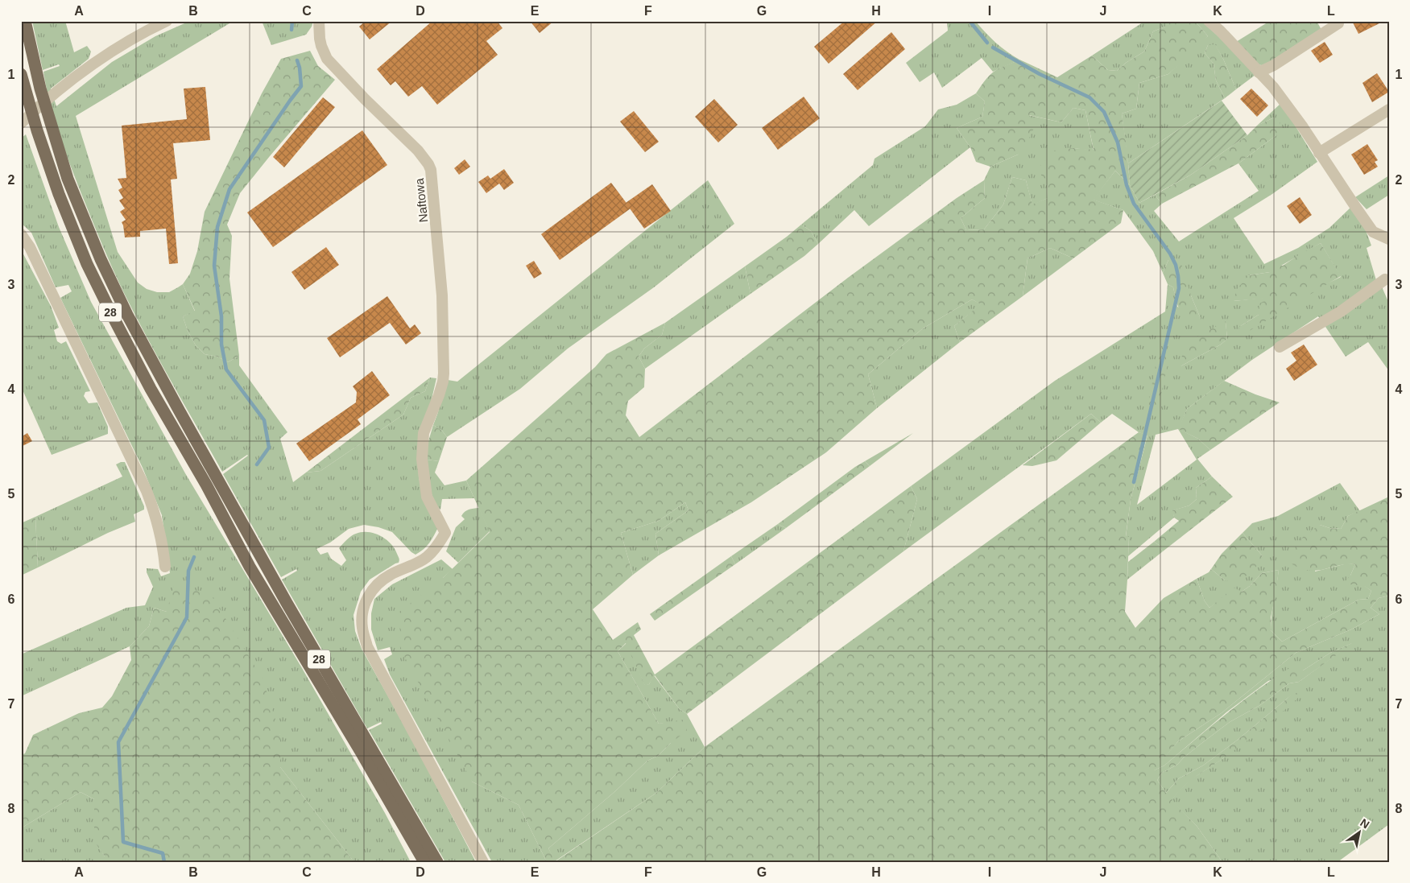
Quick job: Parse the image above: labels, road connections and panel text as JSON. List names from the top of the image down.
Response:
{
  "streets": {
    "main road": ["28"],
    "street": ["Naftowa"]
  },
  "north": "top right",
  "grid": {
    "columns": [
      "A",
      "B",
      "C",
      "D",
      "E",
      "F",
      "G",
      "H",
      "I",
      "J",
      "K",
      "L"
    ],
    "rows": [
      "1",
      "2",
      "3",
      "4",
      "5",
      "6",
      "7",
      "8"
    ]
  }
}
